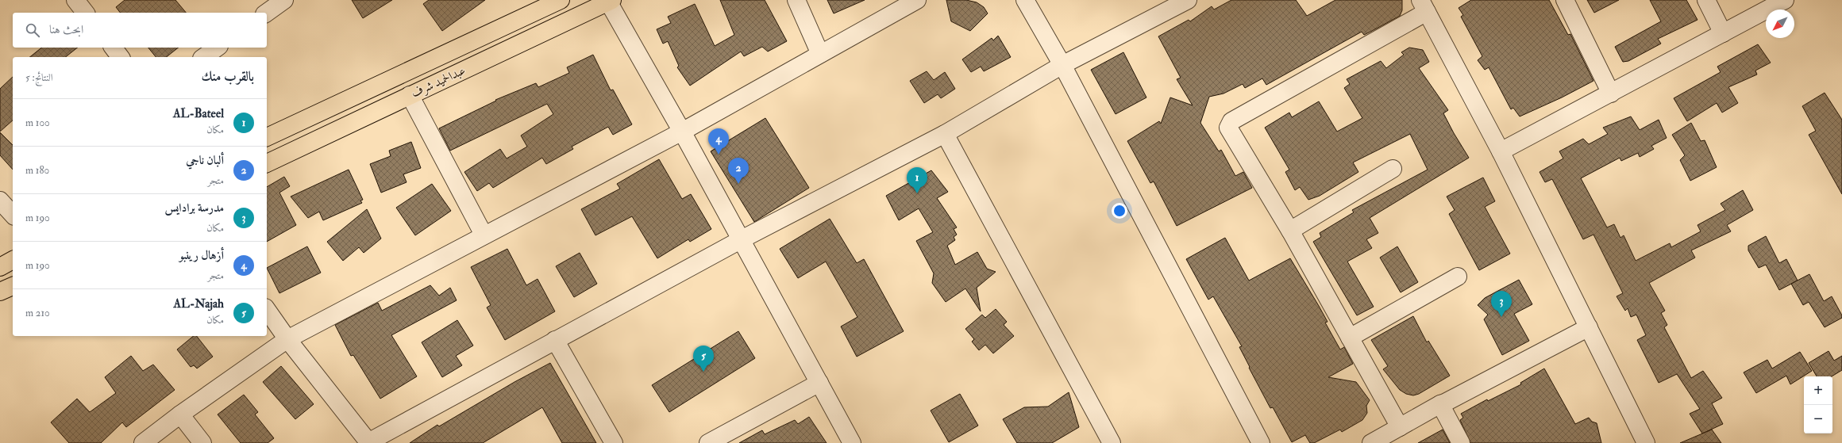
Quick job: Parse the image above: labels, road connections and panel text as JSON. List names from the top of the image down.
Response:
{
  "streets": {
    "main road": ["عبدالحميد شرف"]
  },
  "north": "bottom left",
  "page": {
    "search": "ابحث هنا",
    "heading": ["بالقرب منك", "النتائج: 5"],
    "list": [
      {
        "mark": "1",
        "name": "AL-Bateel",
        "note": "مكان",
        "value": "100 m"
      },
      {
        "mark": "2",
        "name": "ألبان ناجي",
        "note": "متجر",
        "value": "180 m"
      },
      {
        "mark": "3",
        "name": "مدرسة برادايس",
        "note": "مكان",
        "value": "190 m"
      },
      {
        "mark": "4",
        "name": "أزهال رينبو",
        "note": "متجر",
        "value": "190 m"
      },
      {
        "mark": "5",
        "name": "AL-Najah",
        "note": "مكان",
        "value": "210 m"
      }
    ],
    "pins": [
      "4",
      "2",
      "1",
      "3",
      "5"
    ],
    "map_buttons": ["+", "−"]
  }
}
